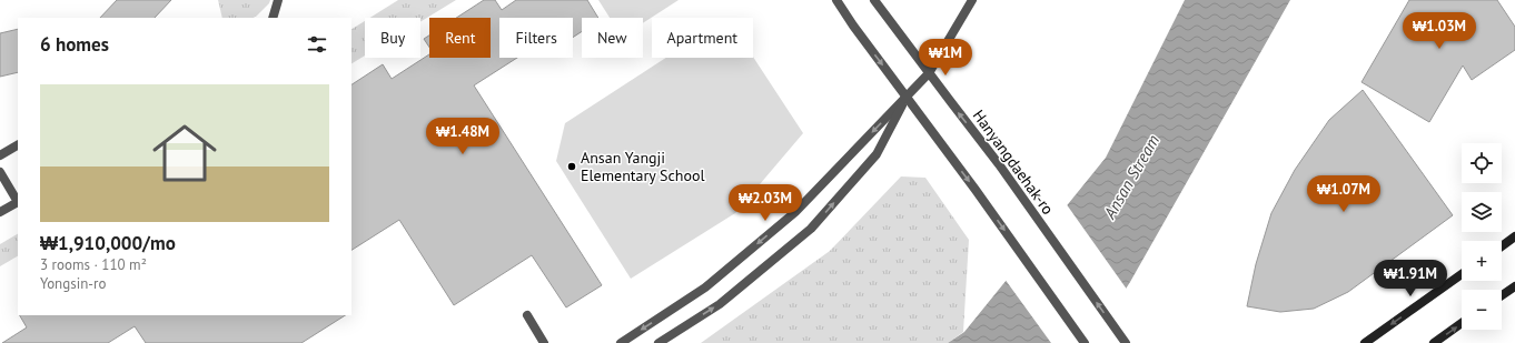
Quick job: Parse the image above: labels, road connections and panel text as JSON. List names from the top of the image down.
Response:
{
  "streets": {
    "street": ["Hanyangdaehak-ro"]
  },
  "water": ["Ansan Stream"],
  "places": ["Ansan Yangji Elementary School"],
  "page": {
    "price": [
      "₩1.03M",
      "₩1M",
      "₩1.48M",
      "₩1.07M",
      "₩2.03M",
      "₩1.91M"
    ],
    "chip": [
      "Buy",
      "Rent",
      "Filters",
      "New",
      "Apartment"
    ],
    "heading": "6 homes",
    "list": [
      {
        "name": "₩1,910,000/mo",
        "note": "3 rooms · 110 m² · Yongsin-ro"
      }
    ],
    "map_buttons": ["+", "−"]
  }
}
